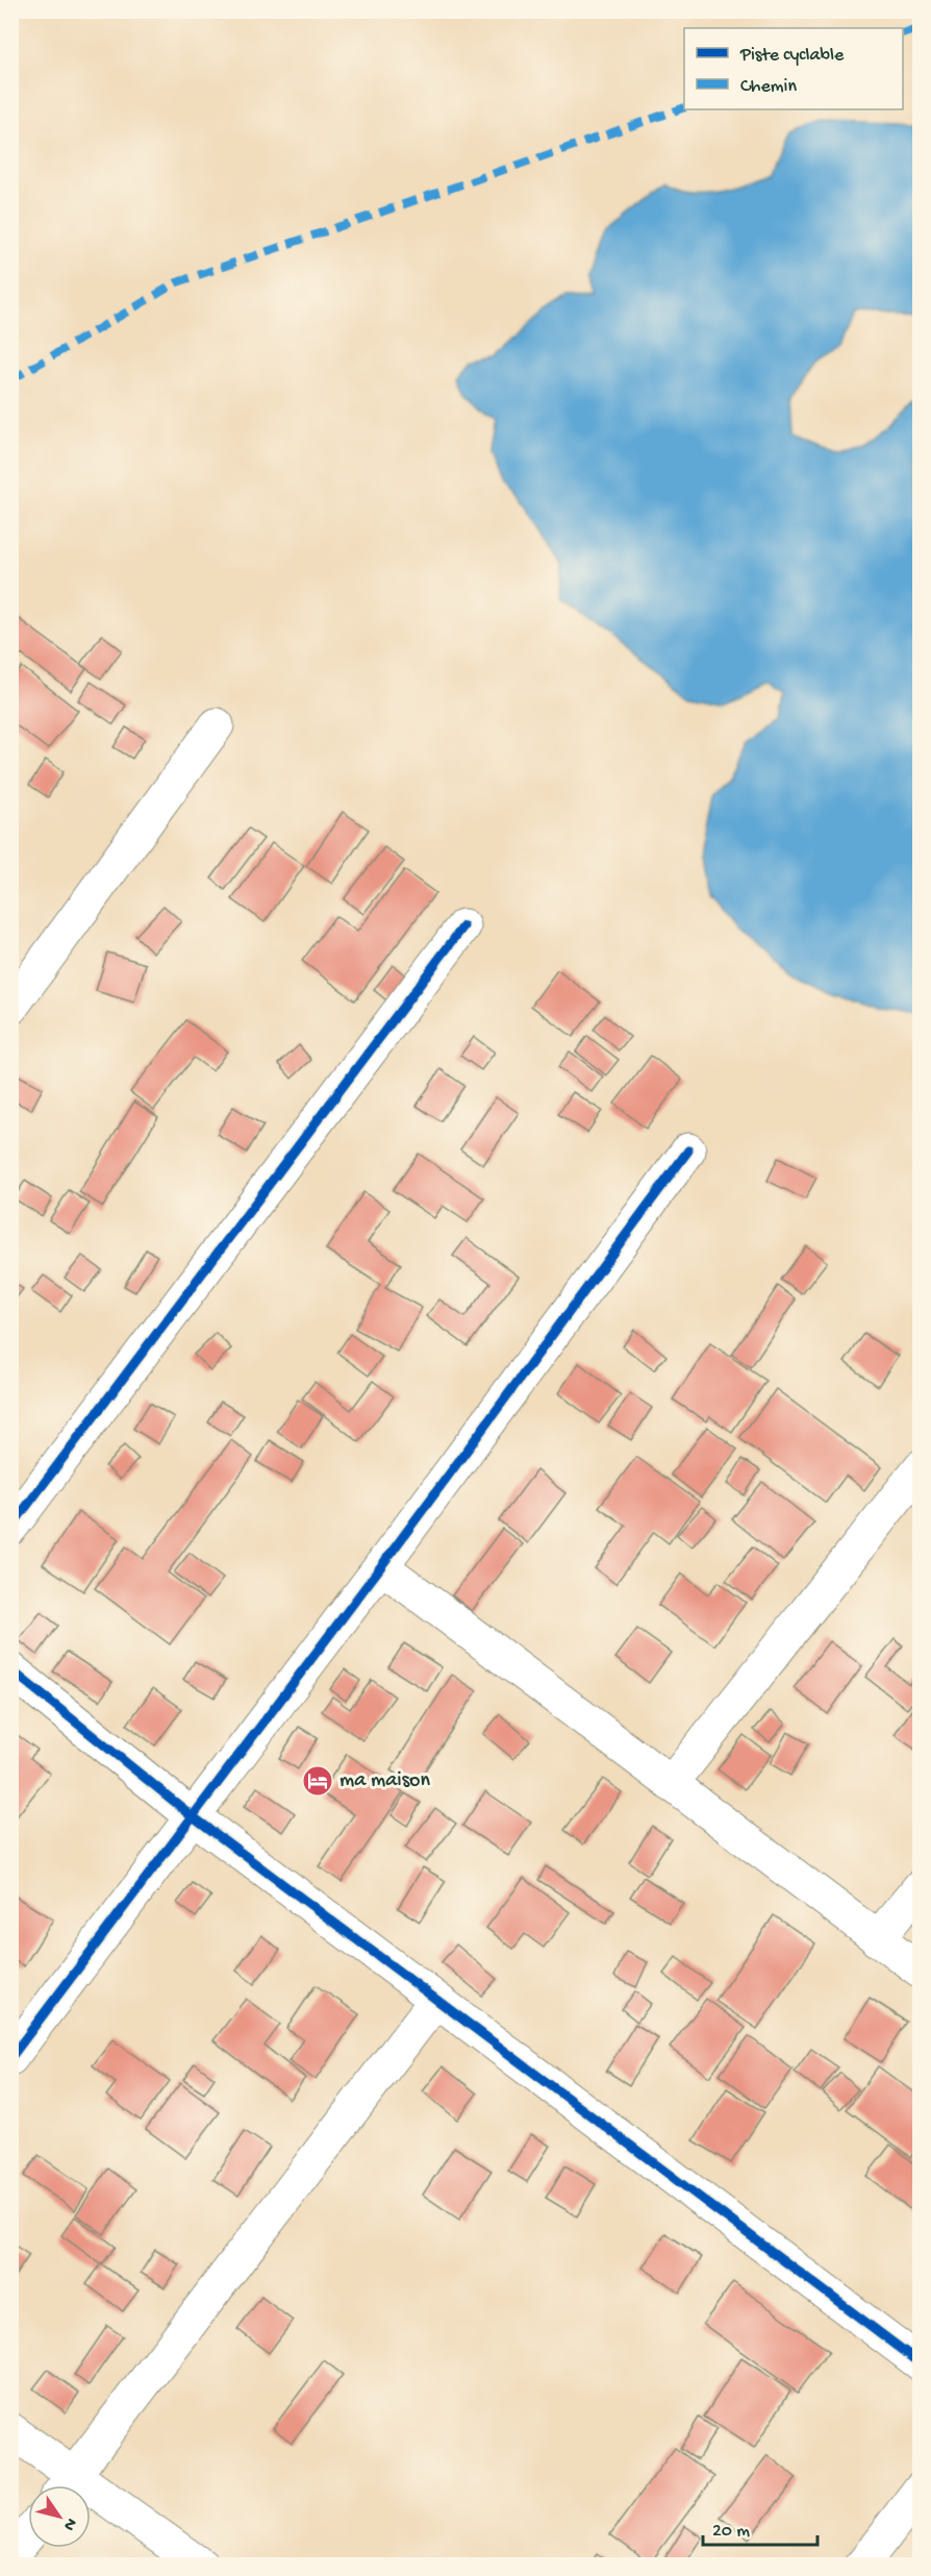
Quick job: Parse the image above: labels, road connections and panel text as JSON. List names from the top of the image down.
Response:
{
  "places": {
    "hotel": ["ma maison"]
  },
  "legend": ["Piste cyclable", "Chemin"],
  "scale_bar": "20 m",
  "north": "bottom right"
}
